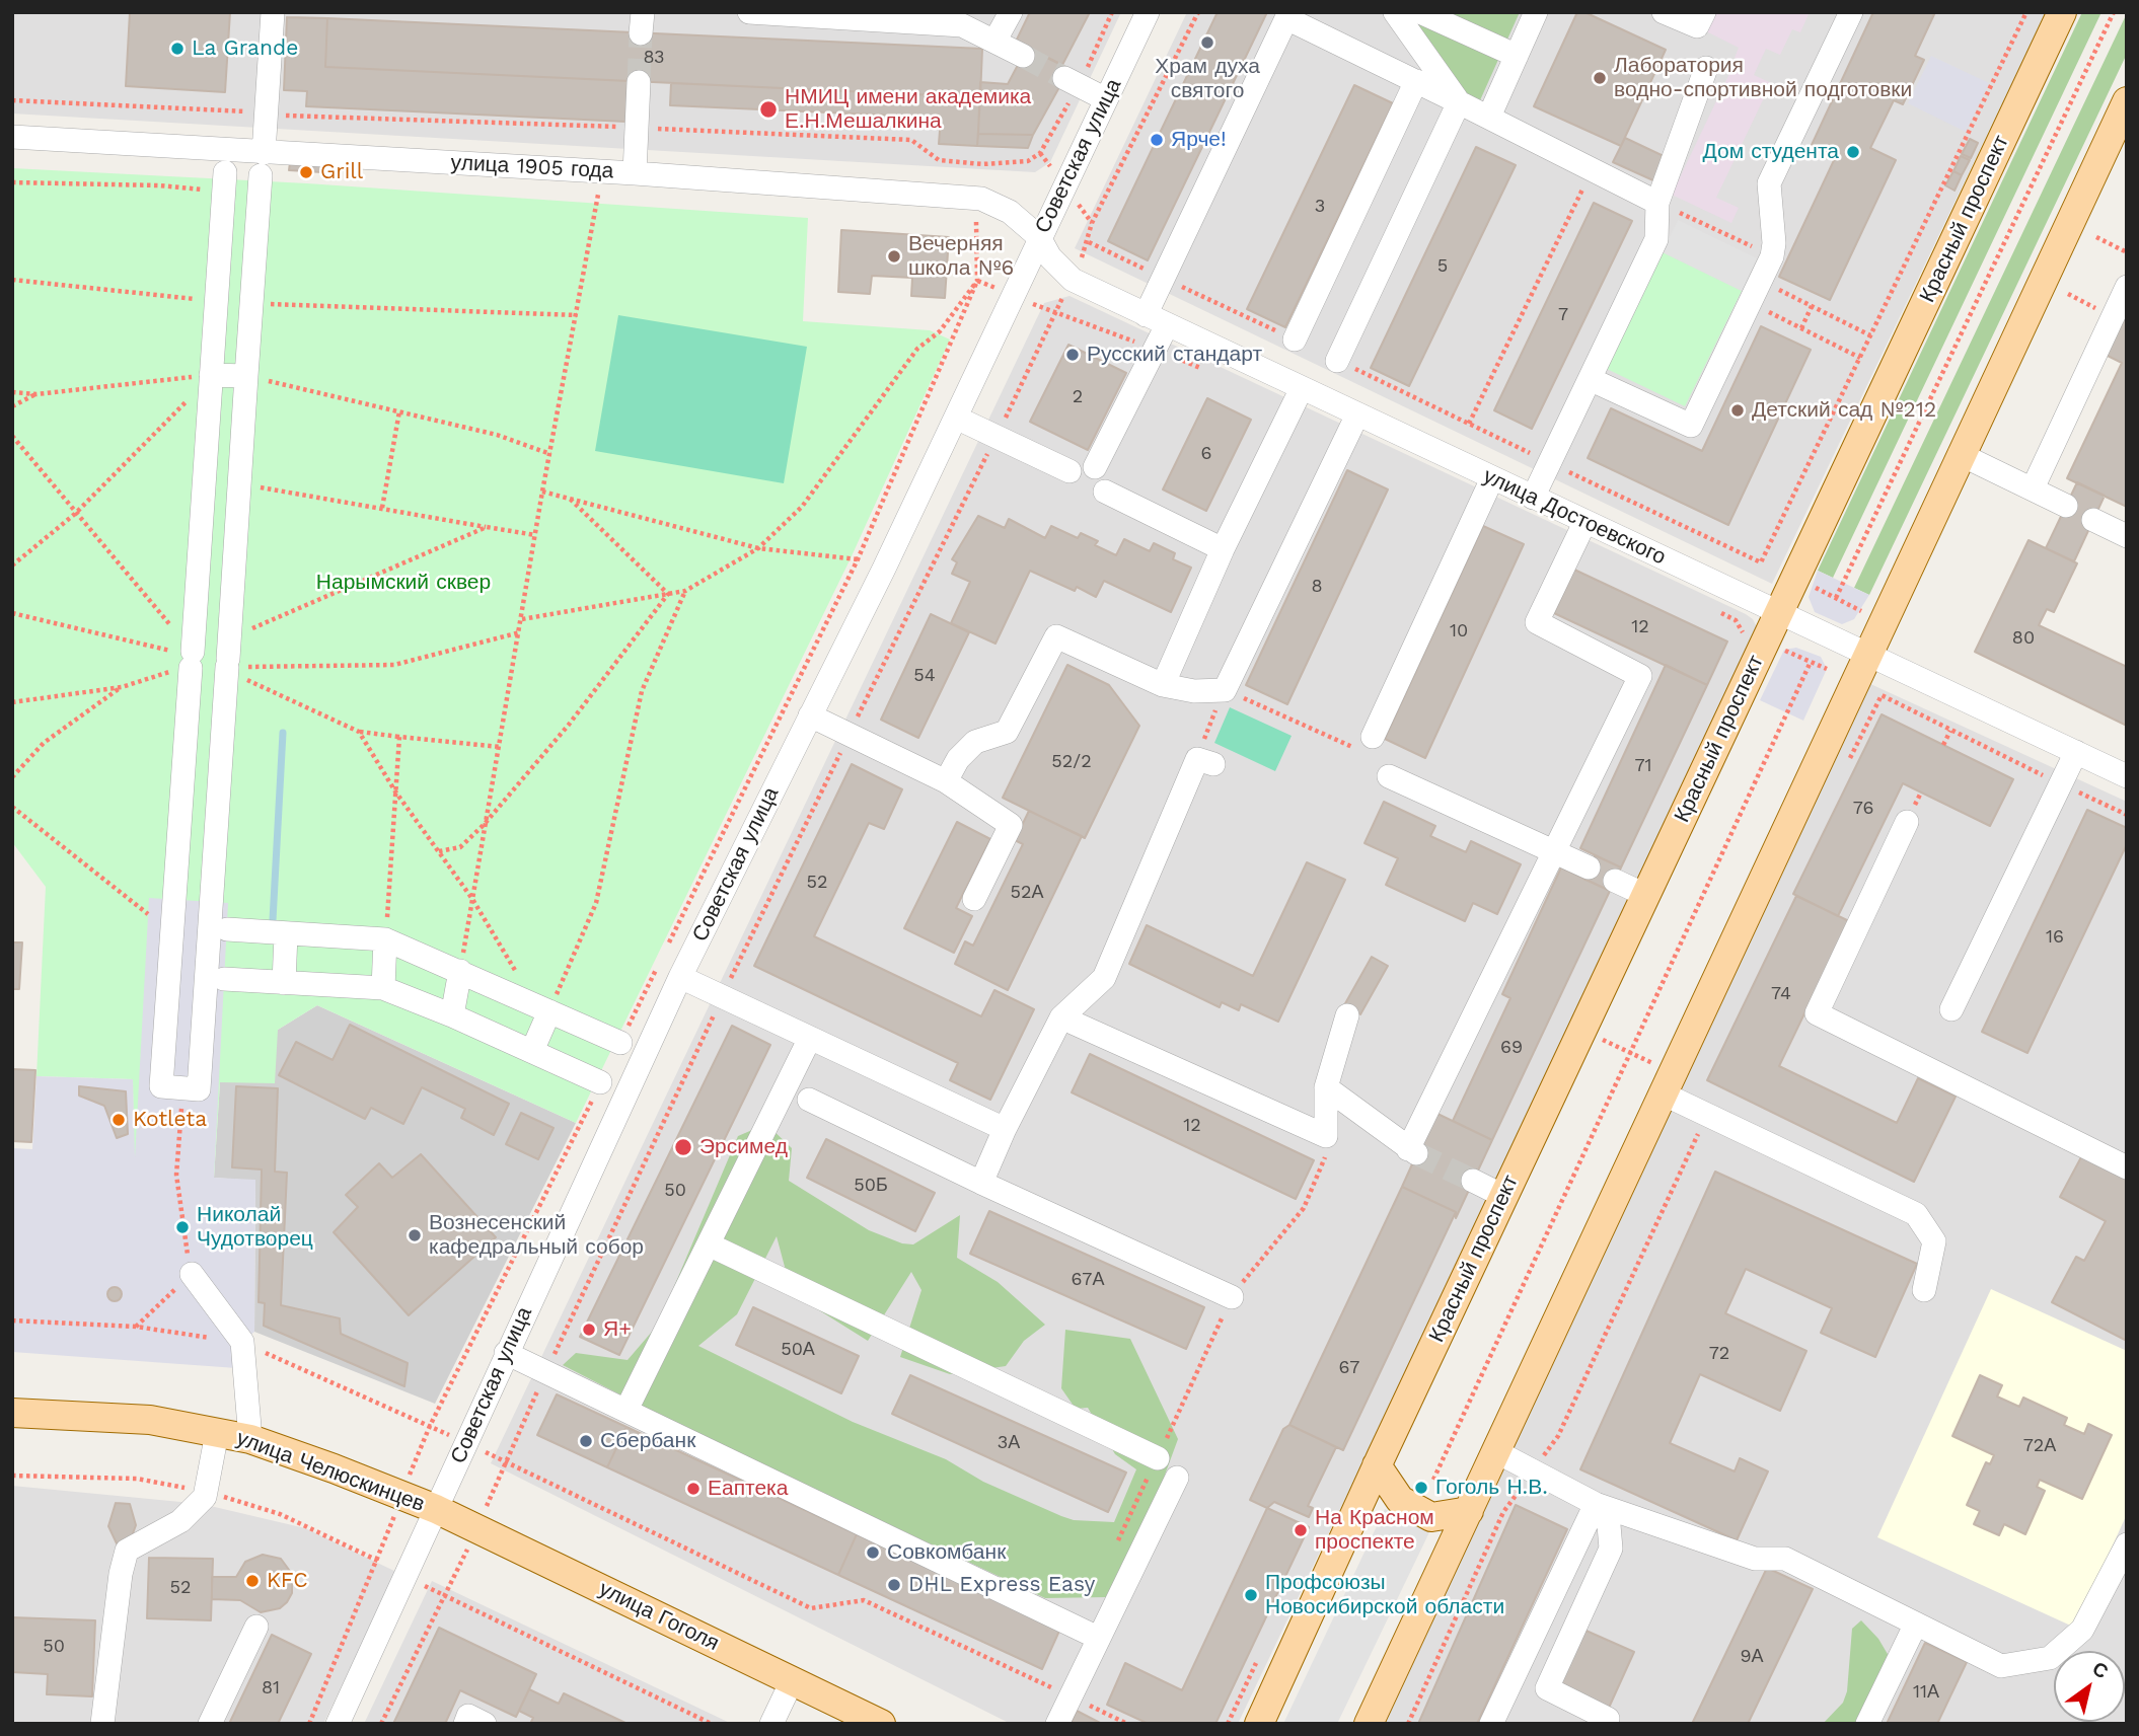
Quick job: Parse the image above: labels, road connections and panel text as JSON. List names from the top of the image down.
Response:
{
  "streets": {
    "main road": ["Красный проспект", "улица Челюскинцев", "улица Гоголя"],
    "street": ["Советская улица", "улица 1905 года", "улица Достоевского"]
  },
  "crossings": [
    ["Советская улица", "улица 1905 года"],
    ["Советская улица", "улица Достоевского"],
    ["Советская улица", "улица Челюскинцев"],
    ["Советская улица", "улица Гоголя"],
    ["улица 1905 года", "улица Достоевского"],
    ["Красный проспект", "улица Достоевского"],
    ["улица Челюскинцев", "улица Гоголя"]
  ],
  "parks": ["Нарымский сквер"],
  "places": [
    "Храм духа святого",
    "La Grande",
    "Лаборатория водно-спортивной подготовки",
    "НМИЦ имени академика Е.Н.Мешалкина",
    "Ярче!",
    "Дом студента",
    "Grill",
    "Вечерняя школа №6",
    "Русский стандарт",
    "Детский сад №212",
    "Kotleta",
    "Эрсимед",
    "Николай Чудотворец",
    "Вознесенский кафедральный собор",
    "Я+",
    "Сбербанк",
    "Гоголь Н.В.",
    "Еаптека",
    "На Красном проспекте",
    "Совкомбанк",
    "KFC",
    "DHL Express Easy",
    "Профсоюзы Новосибирской области"
  ],
  "house_numbers": [
    "83",
    "3",
    "5",
    "7",
    "2",
    "6",
    "8",
    "12",
    "10",
    "80",
    "54",
    "52/2",
    "71",
    "76",
    "52",
    "52А",
    "16",
    "74",
    "69",
    "12",
    "50Б",
    "50",
    "67А",
    "50А",
    "72",
    "67",
    "3А",
    "72А",
    "52",
    "50",
    "9А",
    "81",
    "11А"
  ],
  "north": "top right"
}
